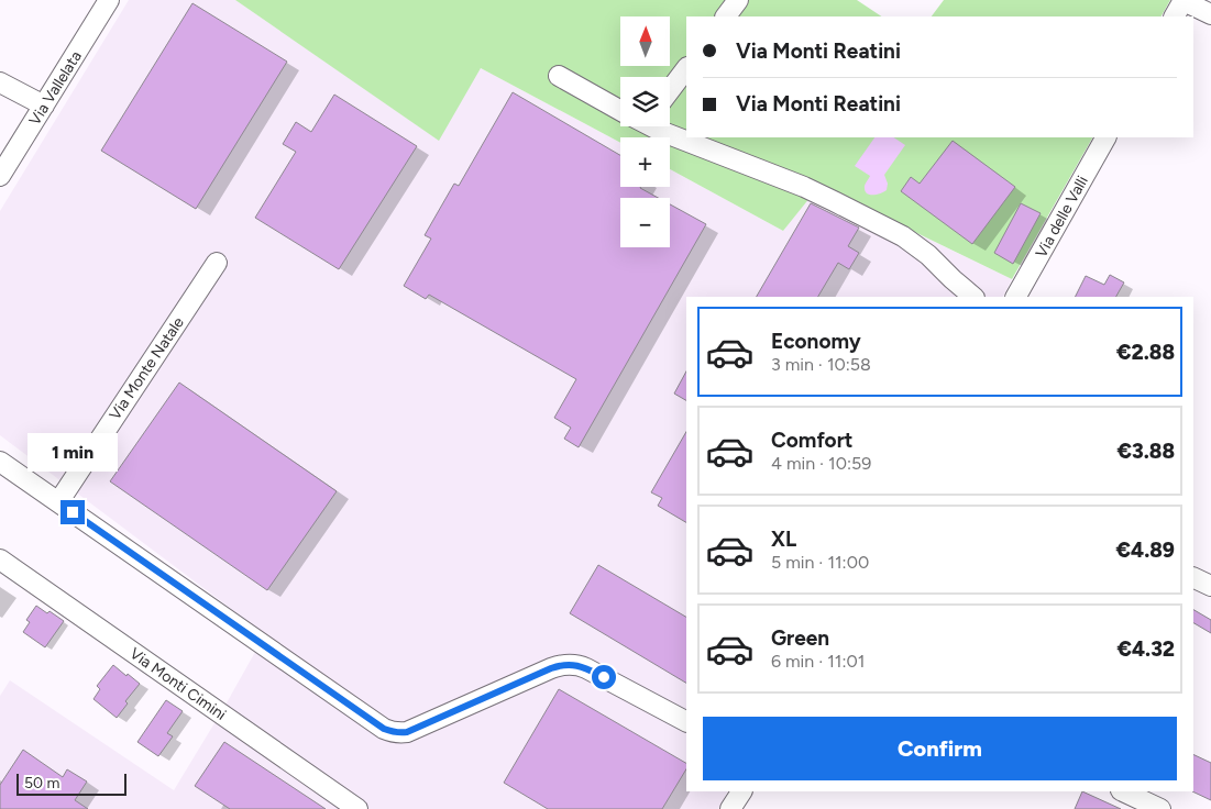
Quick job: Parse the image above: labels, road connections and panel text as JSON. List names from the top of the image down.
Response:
{
  "streets": {
    "street": [
      "Via Vallelata",
      "Via delle Valli",
      "Via Monte Natale",
      "Via Monti Cimini"
    ]
  },
  "scale_bar": "50 m",
  "north": "top",
  "page": {
    "map_buttons": ["+", "−"],
    "banner": ["Via Monti Reatini", "Via Monti Reatini"],
    "list": [
      {
        "name": "Economy",
        "note": "3 min · 10:58",
        "value": "€2.88"
      },
      {
        "name": "Comfort",
        "note": "4 min · 10:59",
        "value": "€3.88"
      },
      {
        "name": "XL",
        "note": "5 min · 11:00",
        "value": "€4.89"
      },
      {
        "name": "Green",
        "note": "6 min · 11:01",
        "value": "€4.32"
      }
    ],
    "bubble": "1 min",
    "buttons": "Confirm",
    "scale": "50 m"
  }
}
